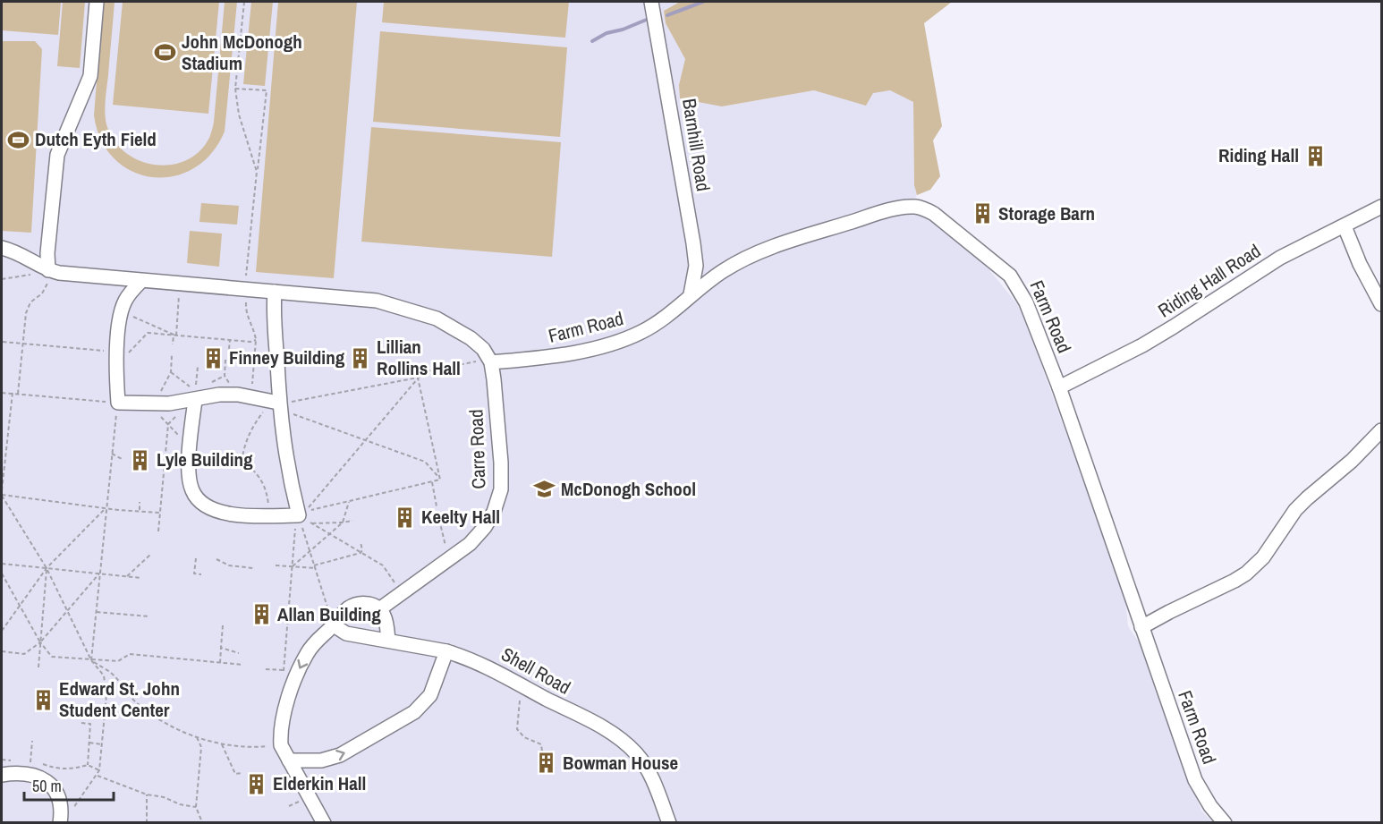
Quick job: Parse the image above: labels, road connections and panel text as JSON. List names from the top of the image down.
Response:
{
  "streets": {
    "street": [
      "Barnhill Road",
      "Riding Hall Road",
      "Farm Road",
      "Carre Road",
      "Shell Road"
    ]
  },
  "crossings": [
    ["Barnhill Road", "Farm Road"],
    ["Riding Hall Road", "Farm Road"],
    ["Farm Road", "Carre Road"]
  ],
  "places": {
    "sports": ["John McDonogh Stadium", "Dutch Eyth Field"],
    "building": [
      "Riding Hall",
      "Storage Barn",
      "Finney Building",
      "Lillian Rollins Hall",
      "Lyle Building",
      "Keelty Hall",
      "Allan Building",
      "Edward St. John Student Center",
      "Bowman House",
      "Elderkin Hall"
    ],
    "school or university": ["McDonogh School"]
  },
  "scale_bar": "50 m"
}
